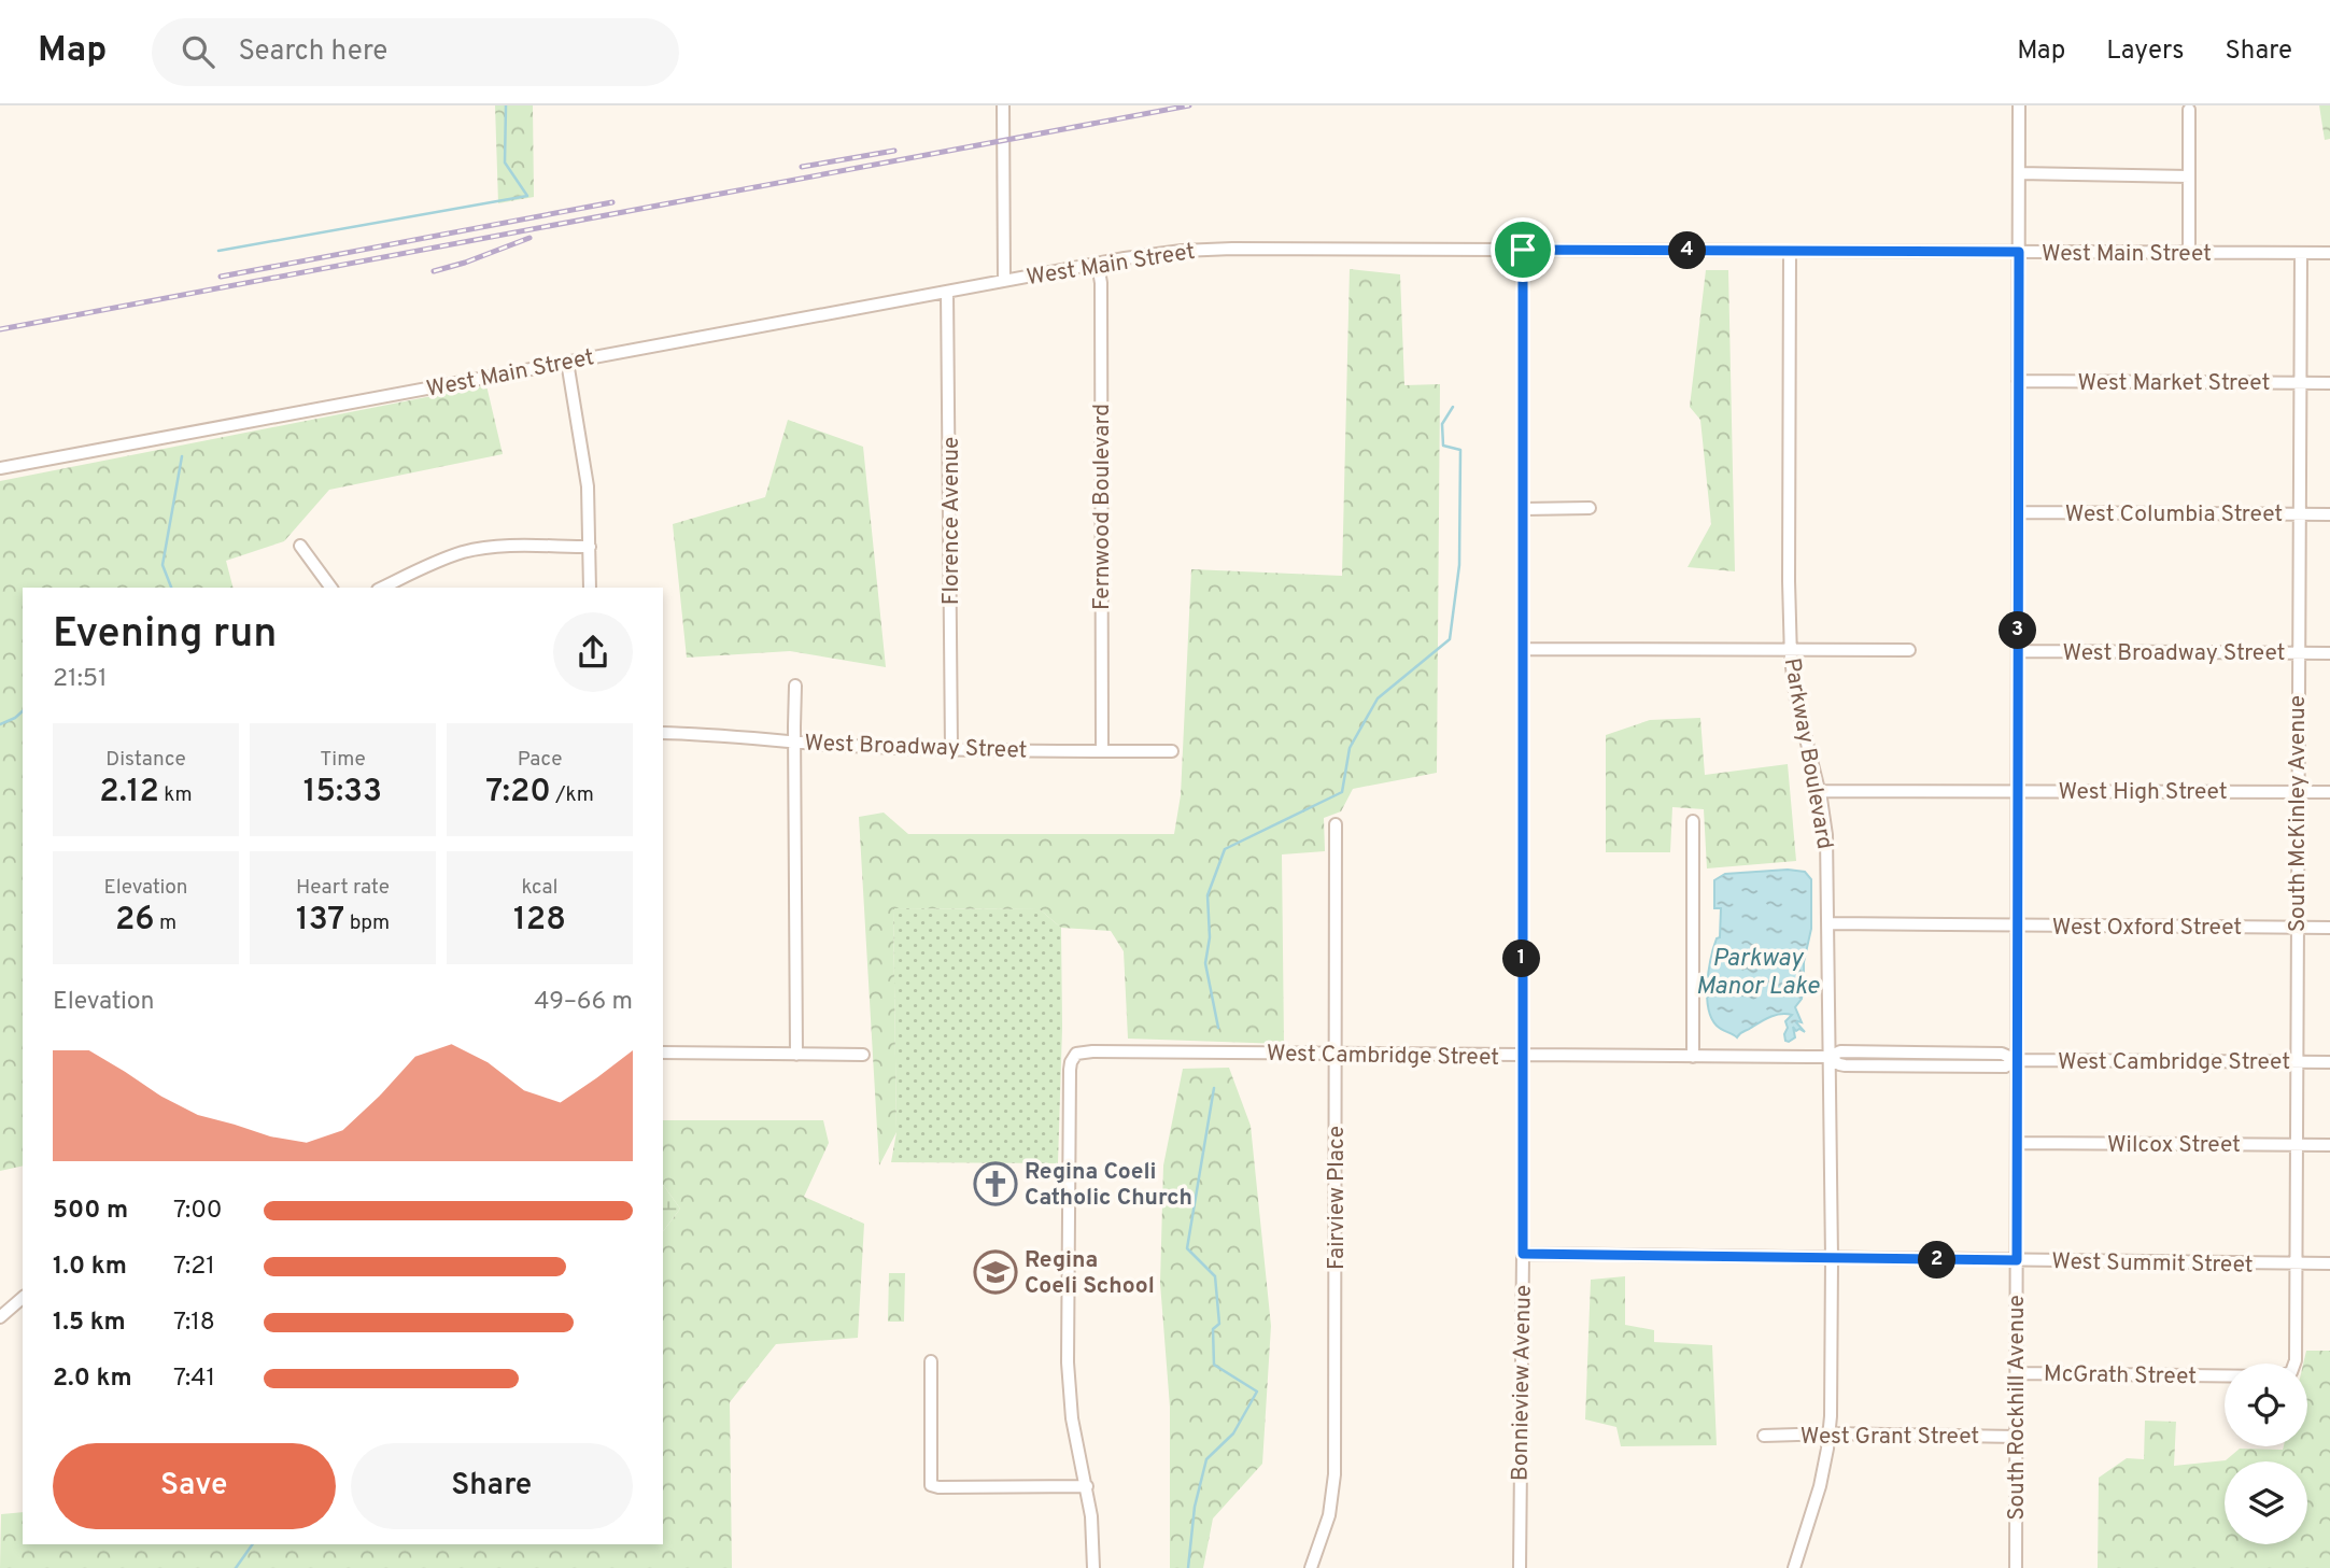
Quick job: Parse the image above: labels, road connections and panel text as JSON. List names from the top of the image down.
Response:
{
  "streets": {
    "street": [
      "West Main Street",
      "West Market Street",
      "Fernwood Boulevard",
      "West Columbia Street",
      "Florence Avenue",
      "West Broadway Street",
      "Parkway Boulevard",
      "West High Street",
      "South McKinley Avenue",
      "West Oxford Street",
      "West Cambridge Street",
      "Wilcox Street",
      "Fairview Place",
      "West Summit Street",
      "McGrath Street",
      "Bonnieview Avenue",
      "South Rockhill Avenue",
      "West Grant Street"
    ]
  },
  "crossings": [
    ["West Main Street", "Fernwood Boulevard"],
    ["West Main Street", "Florence Avenue"],
    ["West Main Street", "Parkway Boulevard"],
    ["West Main Street", "South McKinley Avenue"],
    ["West Main Street", "Bonnieview Avenue"],
    ["West Main Street", "South Rockhill Avenue"],
    ["West Market Street", "South McKinley Avenue"],
    ["West Market Street", "South Rockhill Avenue"],
    ["Fernwood Boulevard", "West Broadway Street"],
    ["West Columbia Street", "South McKinley Avenue"],
    ["West Columbia Street", "South Rockhill Avenue"],
    ["Florence Avenue", "West Broadway Street"],
    ["West Broadway Street", "South McKinley Avenue"],
    ["West Broadway Street", "South Rockhill Avenue"],
    ["Parkway Boulevard", "West High Street"],
    ["Parkway Boulevard", "West Oxford Street"],
    ["Parkway Boulevard", "West Cambridge Street"],
    ["Parkway Boulevard", "West Summit Street"],
    ["Parkway Boulevard", "West Grant Street"],
    ["West High Street", "South McKinley Avenue"],
    ["West High Street", "South Rockhill Avenue"],
    ["South McKinley Avenue", "West Oxford Street"],
    ["South McKinley Avenue", "West Cambridge Street"],
    ["South McKinley Avenue", "Wilcox Street"],
    ["South McKinley Avenue", "West Summit Street"],
    ["West Oxford Street", "South Rockhill Avenue"],
    ["West Cambridge Street", "Fairview Place"],
    ["West Cambridge Street", "Bonnieview Avenue"],
    ["West Cambridge Street", "South Rockhill Avenue"],
    ["Wilcox Street", "South Rockhill Avenue"],
    ["West Summit Street", "Bonnieview Avenue"],
    ["West Summit Street", "South Rockhill Avenue"],
    ["McGrath Street", "South Rockhill Avenue"],
    ["South Rockhill Avenue", "West Grant Street"]
  ],
  "water": ["Parkway Manor Lake"],
  "places": {
    "church": ["Regina Coeli Catholic Church"],
    "school or university": ["Regina Coeli School"]
  },
  "page": {
    "header": "Map",
    "search": "Search here",
    "nav": ["Map", "Layers", "Share"],
    "pins": [
      "4",
      "3",
      "1",
      "2"
    ],
    "heading": ["Evening run", "21:51"],
    "stats": [
      ["Distance", "2.12 km"],
      ["Time", "15:33"],
      ["Pace", "7:20 /km"],
      ["Elevation", "26 m"],
      ["Heart rate", "137 bpm"],
      ["kcal", "128"]
    ],
    "chart": ["Elevation", "49–66 m"],
    "list": [
      {
        "name": "500 m",
        "note": "7:00"
      },
      {
        "name": "1.0 km",
        "note": "7:21"
      },
      {
        "name": "1.5 km",
        "note": "7:18"
      },
      {
        "name": "2.0 km",
        "note": "7:41"
      }
    ],
    "buttons": ["Save", "Share"]
  }
}
